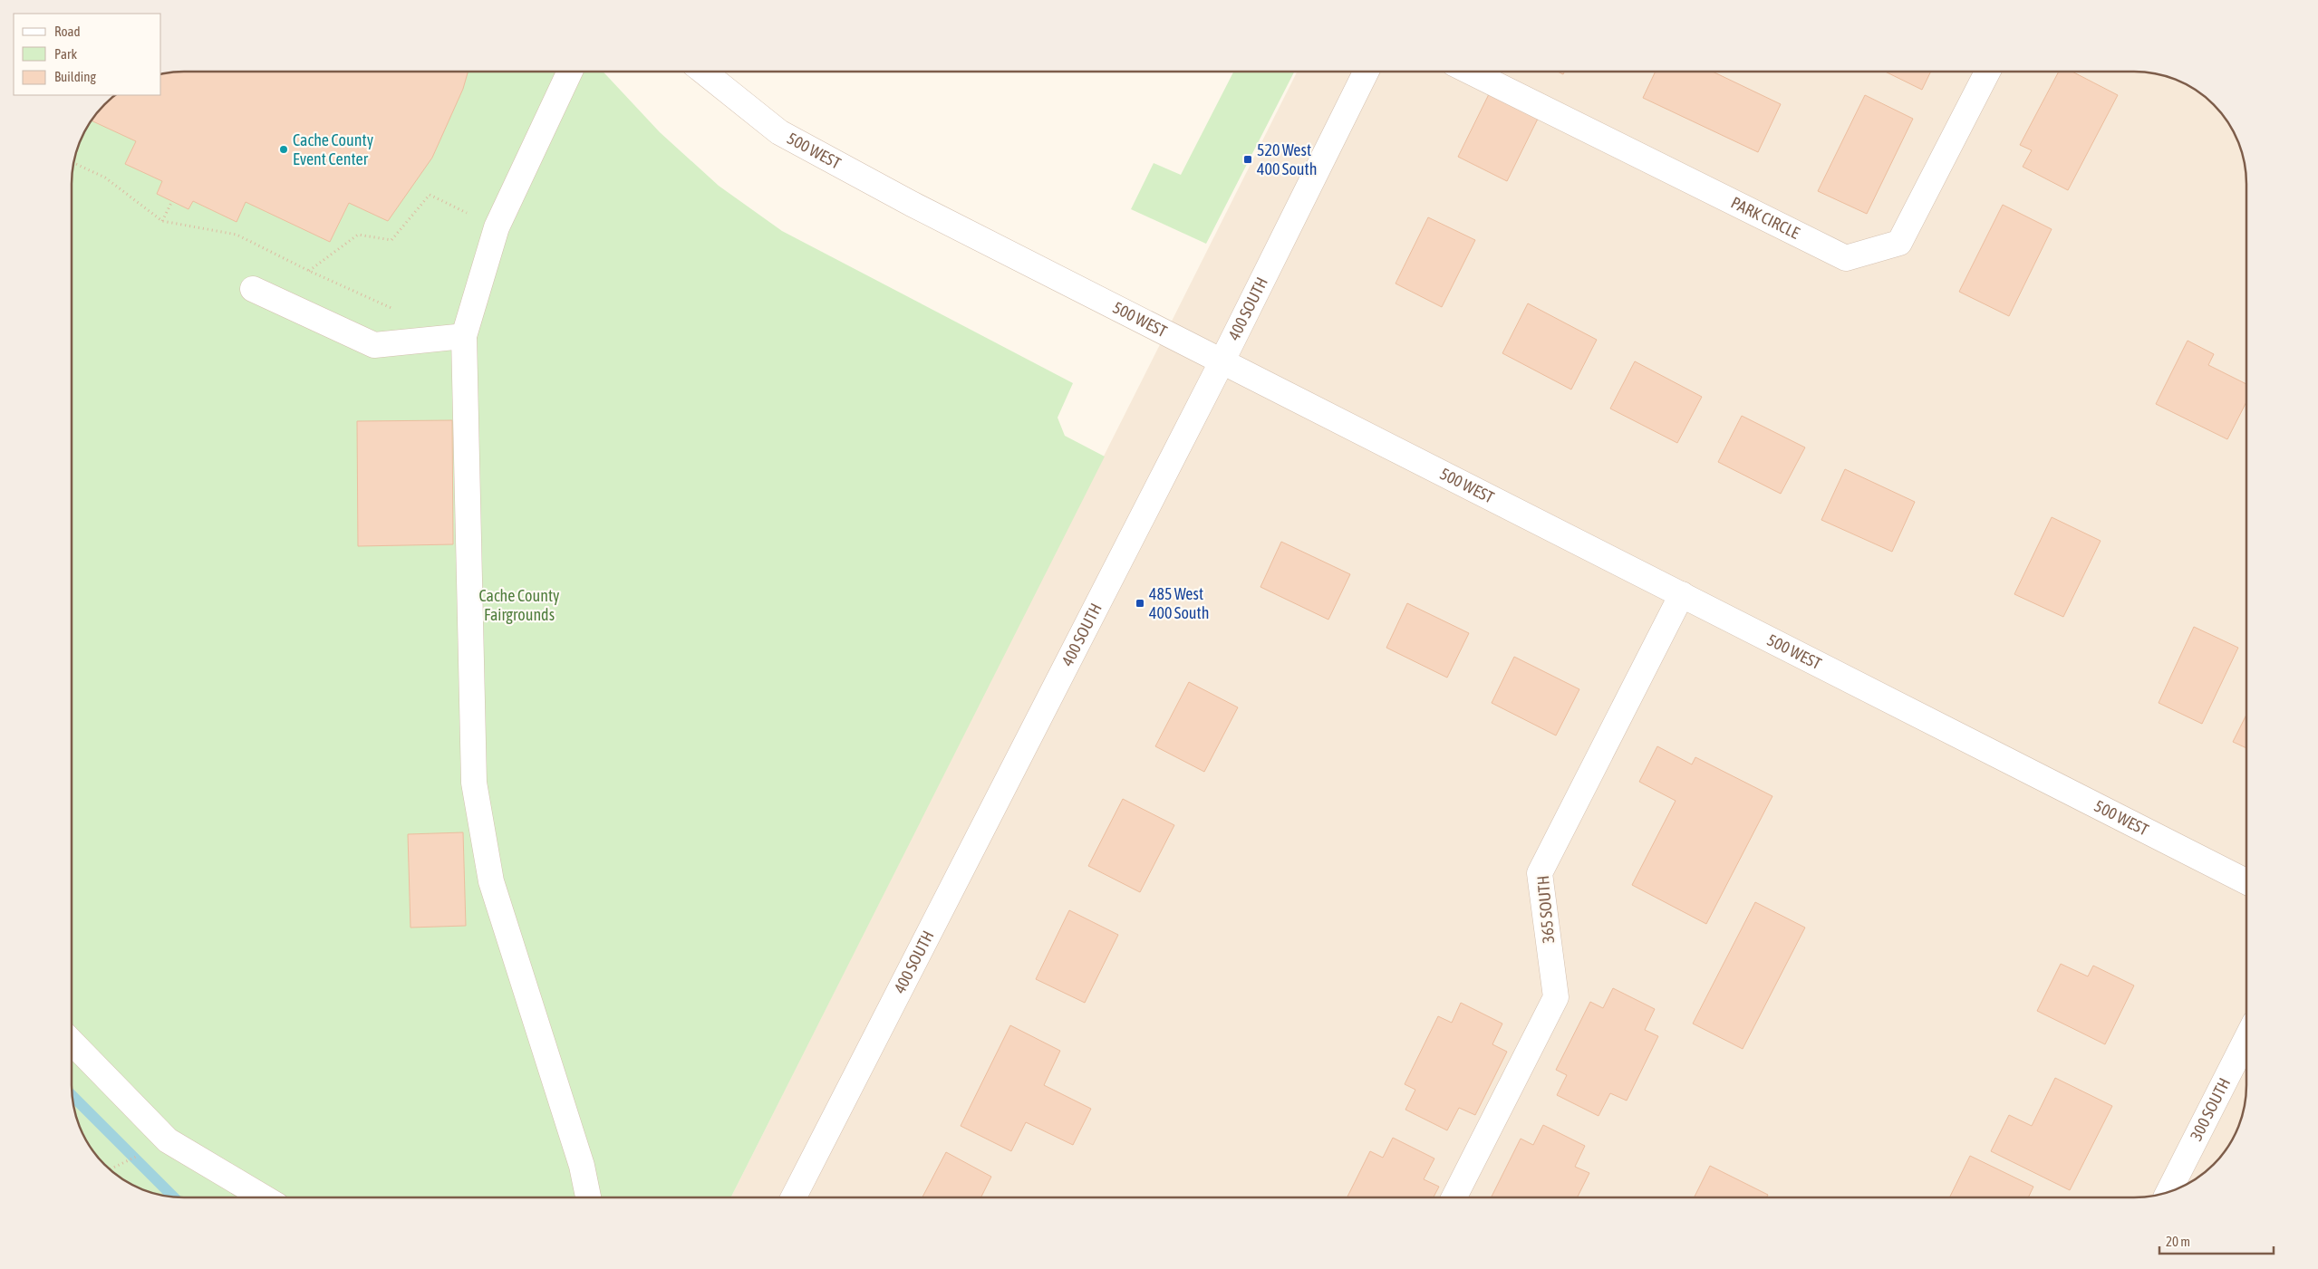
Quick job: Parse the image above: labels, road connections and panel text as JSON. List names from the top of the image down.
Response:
{
  "streets": {
    "street": [
      "500 WEST",
      "PARK CIRCLE",
      "400 SOUTH",
      "365 SOUTH",
      "300 SOUTH"
    ]
  },
  "crossings": [
    ["500 WEST", "400 SOUTH"],
    ["500 WEST", "365 SOUTH"]
  ],
  "parks": ["Cache County Fairgrounds"],
  "places": {
    "other": ["Cache County Event Center"],
    "transit": ["520 West 400 South", "485 West 400 South"]
  },
  "legend": ["Road", "Park", "Building"],
  "scale_bar": "20 m"
}
